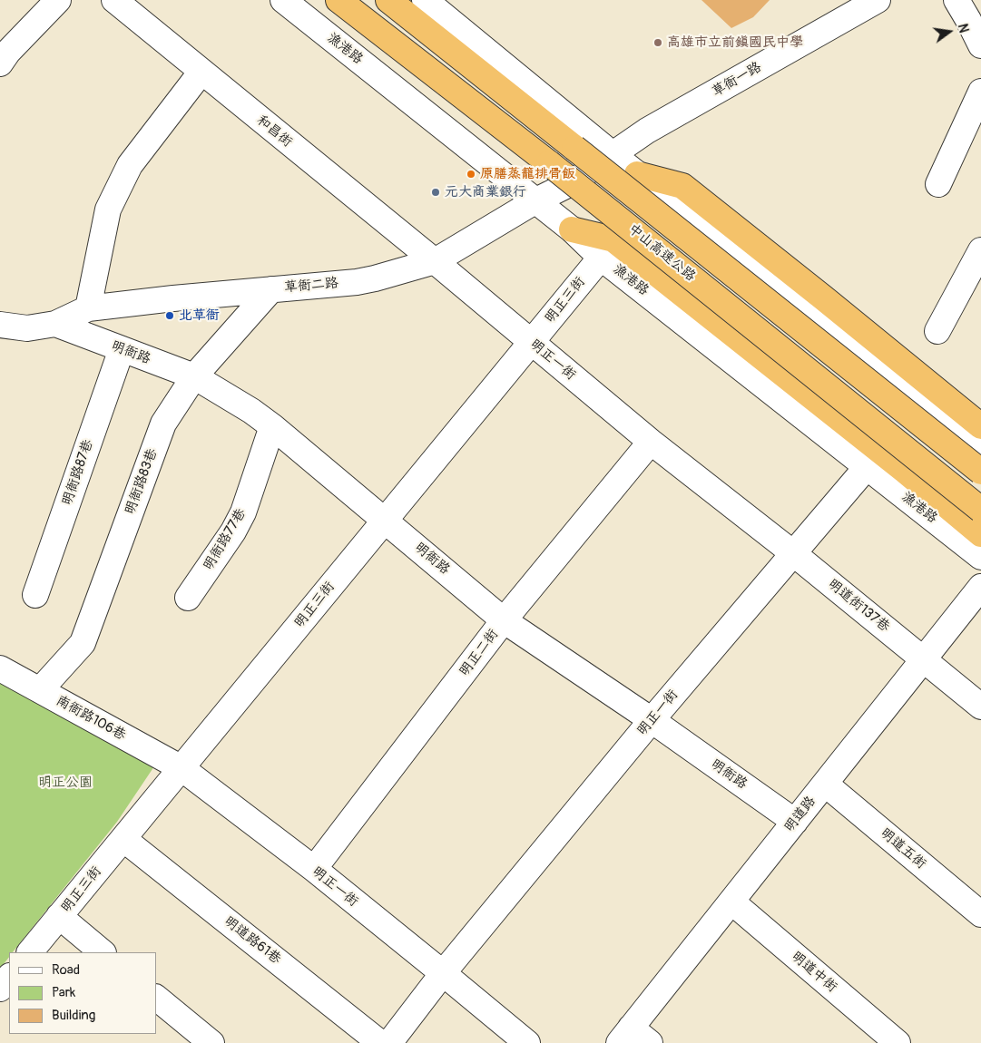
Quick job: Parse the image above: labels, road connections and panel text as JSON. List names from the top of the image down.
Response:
{
  "streets": {
    "highway": ["中山高速公路"],
    "street": [
      "漁港路",
      "草衙一路",
      "和昌街",
      "草衙二路",
      "明正三街",
      "明衙路",
      "明正一街",
      "明衙路87巷",
      "明衙路83巷",
      "明衙路77巷",
      "明道街137巷",
      "明正二街",
      "南衙路106巷",
      "明道路",
      "明道五街",
      "明道路61巷",
      "明道中街"
    ]
  },
  "crossings": [
    ["漁港路", "草衙二路"],
    ["漁港路", "明正三街"],
    ["草衙一路", "草衙二路"],
    ["和昌街", "草衙二路"],
    ["和昌街", "明正一街"],
    ["草衙二路", "明衙路"],
    ["草衙二路", "明正一街"],
    ["草衙二路", "明衙路83巷"],
    ["明正三街", "明衙路"],
    ["明正三街", "明正一街"],
    ["明正三街", "南衙路106巷"],
    ["明正三街", "明道路61巷"],
    ["明衙路", "明正一街"],
    ["明衙路", "明衙路87巷"],
    ["明衙路", "明衙路83巷"],
    ["明衙路", "明衙路77巷"],
    ["明衙路", "明正二街"],
    ["明衙路", "明道路"],
    ["明正一街", "明道街137巷"],
    ["明正一街", "明正二街"],
    ["明正一街", "南衙路106巷"],
    ["明衙路83巷", "南衙路106巷"],
    ["明道街137巷", "明道路"],
    ["明道路", "明道五街"],
    ["明道路", "明道中街"]
  ],
  "parks": ["明正公園"],
  "places": [
    "高雄市立前鎮國民中學",
    "原膳蒸籠排骨飯",
    "元大商業銀行",
    "北草衙"
  ],
  "legend": ["Road", "Park", "Building"],
  "north": "right"
}
